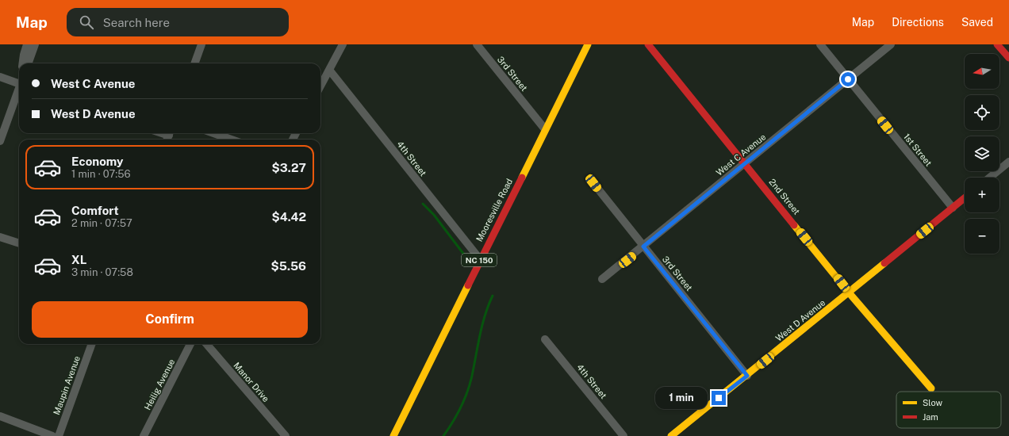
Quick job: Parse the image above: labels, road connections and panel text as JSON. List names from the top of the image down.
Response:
{
  "streets": {
    "street": [
      "3rd Street",
      "1st Street",
      "West C Avenue",
      "4th Street",
      "2nd Street",
      "Mooresville Road",
      "NC 150",
      "West D Avenue",
      "Manor Drive",
      "Heilig Avenue",
      "Maupin Avenue"
    ]
  },
  "crossings": [
    ["3rd Street", "West C Avenue"],
    ["3rd Street", "Mooresville Road"],
    ["3rd Street", "West D Avenue"],
    ["1st Street", "West C Avenue"],
    ["1st Street", "West D Avenue"],
    ["West C Avenue", "2nd Street"],
    ["4th Street", "Mooresville Road"],
    ["2nd Street", "West D Avenue"]
  ],
  "legend": ["Slow", "Jam"],
  "north": "left",
  "page": {
    "header": "Map",
    "search": "Search here",
    "nav": ["Map", "Directions", "Saved"],
    "map_buttons": ["+", "−"],
    "banner": ["West C Avenue", "West D Avenue"],
    "list": [
      {
        "name": "Economy",
        "note": "1 min · 07:56",
        "value": "$3.27"
      },
      {
        "name": "Comfort",
        "note": "2 min · 07:57",
        "value": "$4.42"
      },
      {
        "name": "XL",
        "note": "3 min · 07:58",
        "value": "$5.56"
      }
    ],
    "buttons": "Confirm",
    "bubble": "1 min"
  }
}
